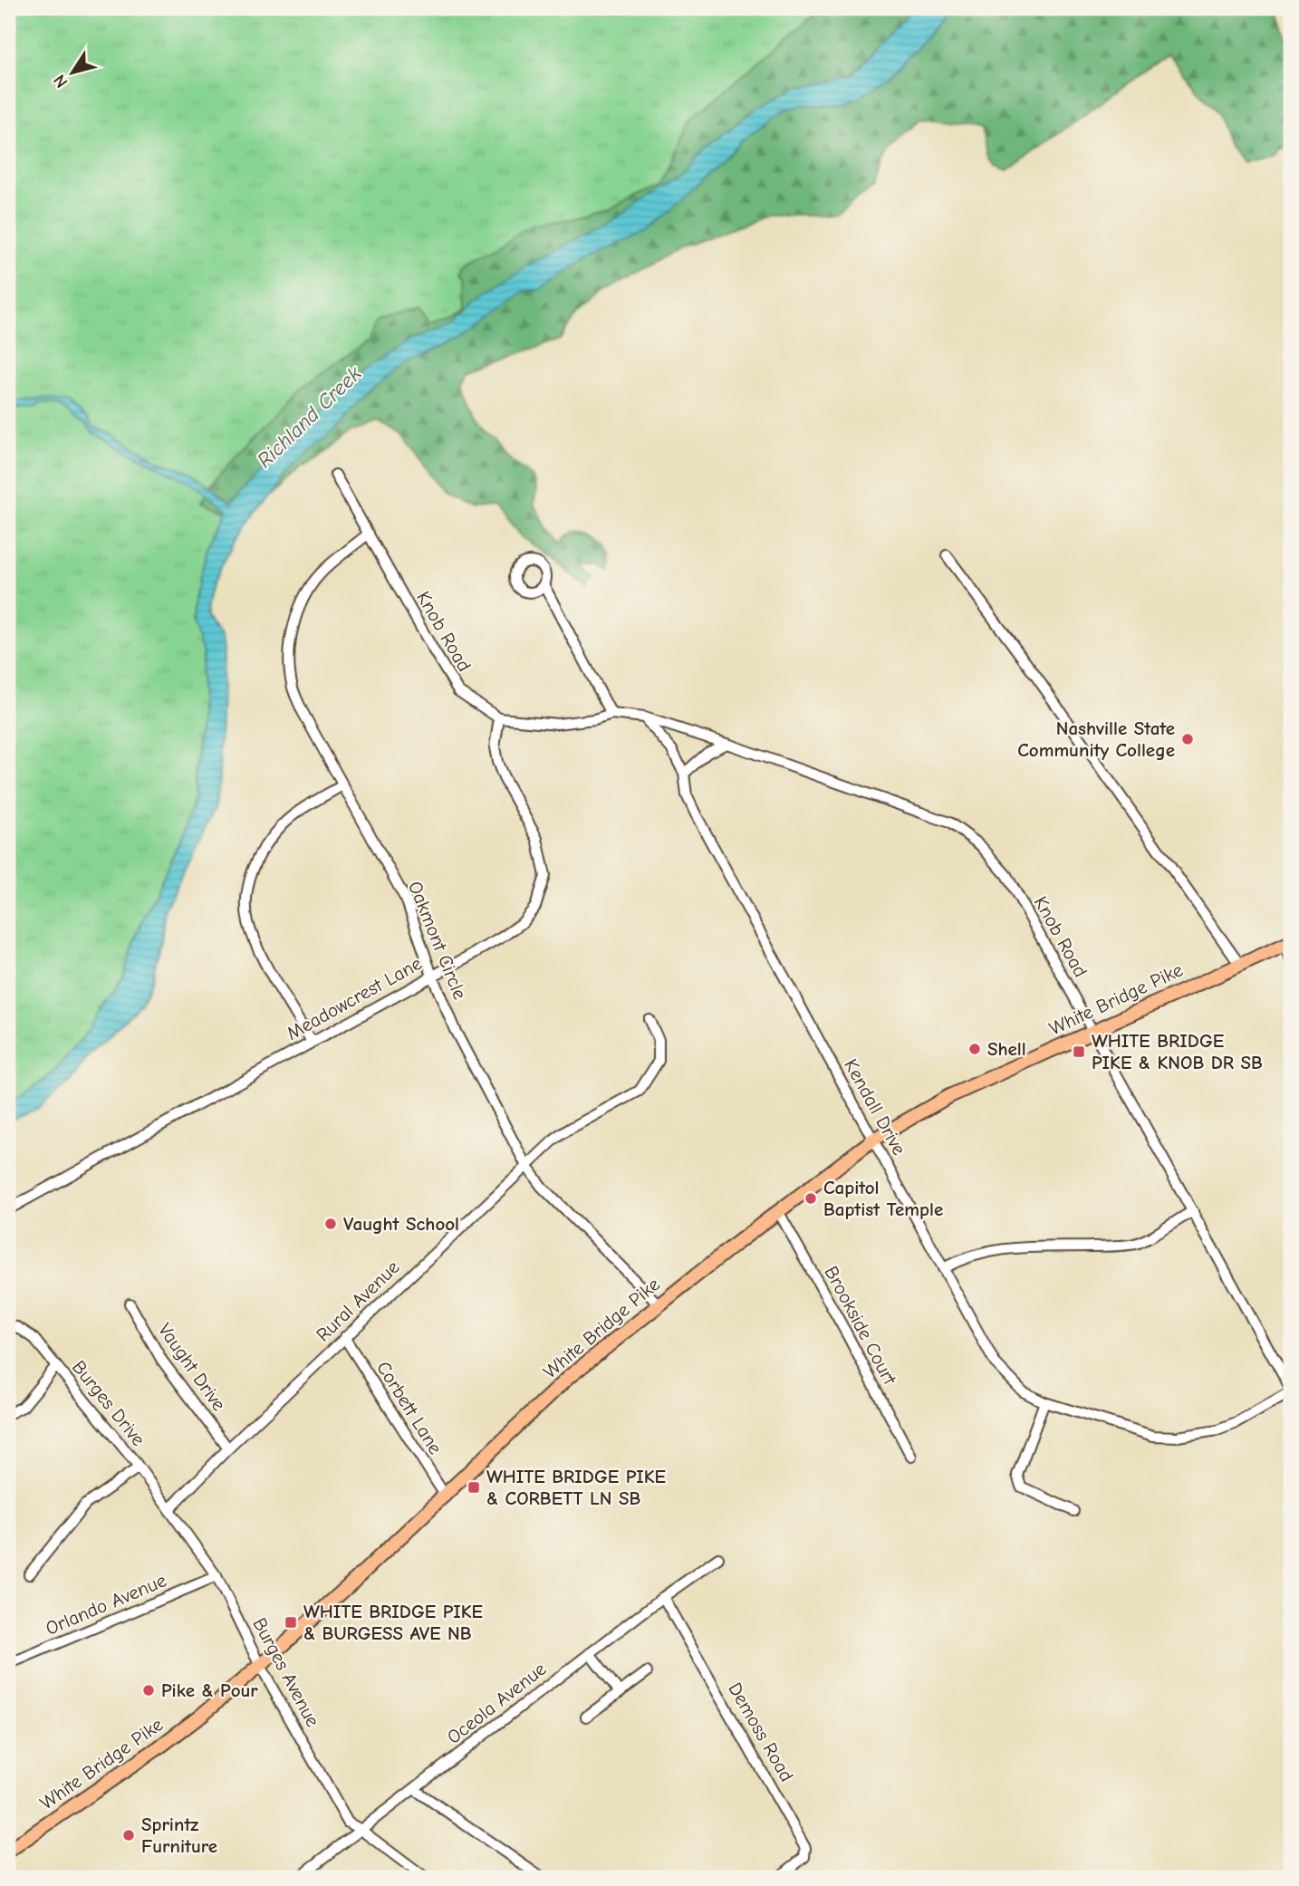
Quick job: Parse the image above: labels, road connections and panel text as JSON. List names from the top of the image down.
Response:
{
  "streets": {
    "main road": ["White Bridge Pike"],
    "street": [
      "Knob Road",
      "Oakmont Circle",
      "Meadowcrest Lane",
      "Kendall Drive",
      "Rural Avenue",
      "Brookside Court",
      "Vaught Drive",
      "Burges Drive",
      "Corbett Lane",
      "Orlando Avenue",
      "Burges Avenue",
      "Oceola Avenue",
      "Demoss Road"
    ]
  },
  "crossings": [
    ["Knob Road", "Oakmont Circle"],
    ["Knob Road", "Meadowcrest Lane"],
    ["Knob Road", "White Bridge Pike"],
    ["Knob Road", "Kendall Drive"],
    ["Oakmont Circle", "Meadowcrest Lane"],
    ["Oakmont Circle", "White Bridge Pike"],
    ["Oakmont Circle", "Rural Avenue"],
    ["White Bridge Pike", "Kendall Drive"],
    ["White Bridge Pike", "Brookside Court"],
    ["White Bridge Pike", "Corbett Lane"],
    ["White Bridge Pike", "Burges Avenue"],
    ["Rural Avenue", "Vaught Drive"],
    ["Rural Avenue", "Corbett Lane"],
    ["Rural Avenue", "Burges Avenue"],
    ["Burges Drive", "Burges Avenue"],
    ["Orlando Avenue", "Burges Avenue"],
    ["Burges Avenue", "Oceola Avenue"],
    ["Oceola Avenue", "Demoss Road"]
  ],
  "water": ["Richland Creek"],
  "places": {
    "other": [
      "Nashville State Community College",
      "Shell",
      "Capitol Baptist Temple",
      "Vaught School",
      "Pike & Pour",
      "Sprintz Furniture"
    ],
    "transit": ["WHITE BRIDGE PIKE & KNOB DR SB", "WHITE BRIDGE PIKE & CORBETT LN SB", "WHITE BRIDGE PIKE & BURGESS AVE NB"]
  },
  "north": "bottom left"
}
